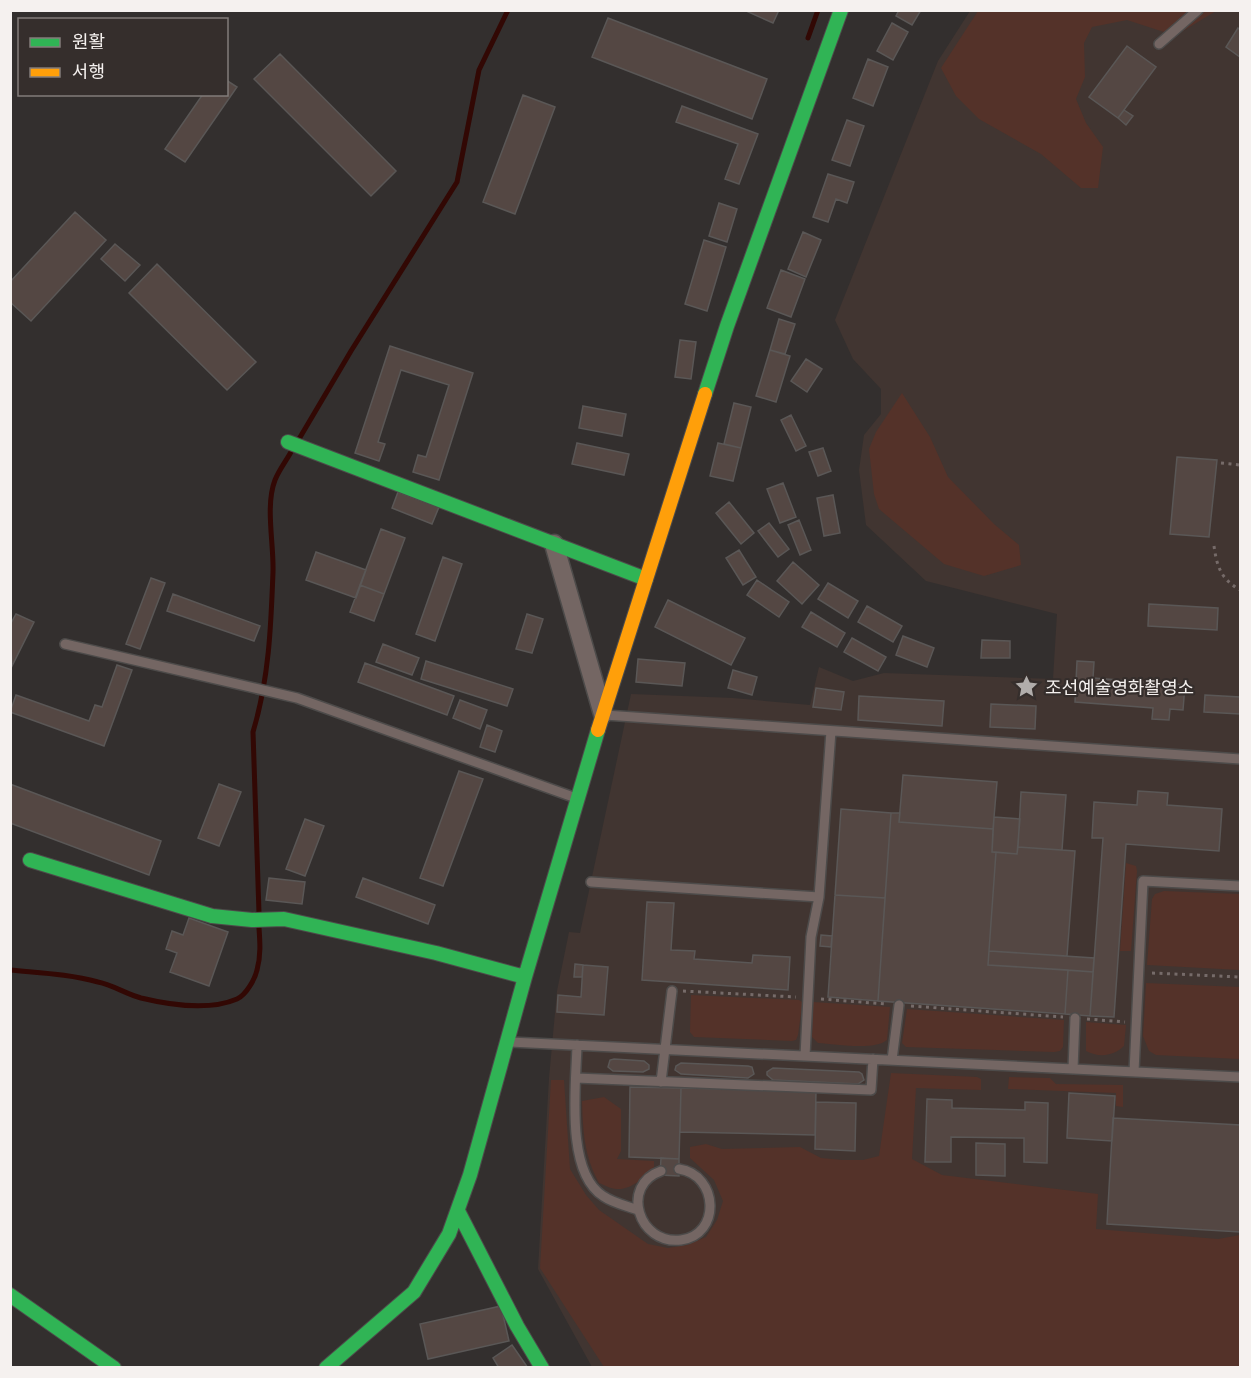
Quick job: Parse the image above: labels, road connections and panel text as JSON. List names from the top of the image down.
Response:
{
  "places": {
    "place": ["조선예술영화촬영소"]
  },
  "legend": ["원활", "서행"]
}
